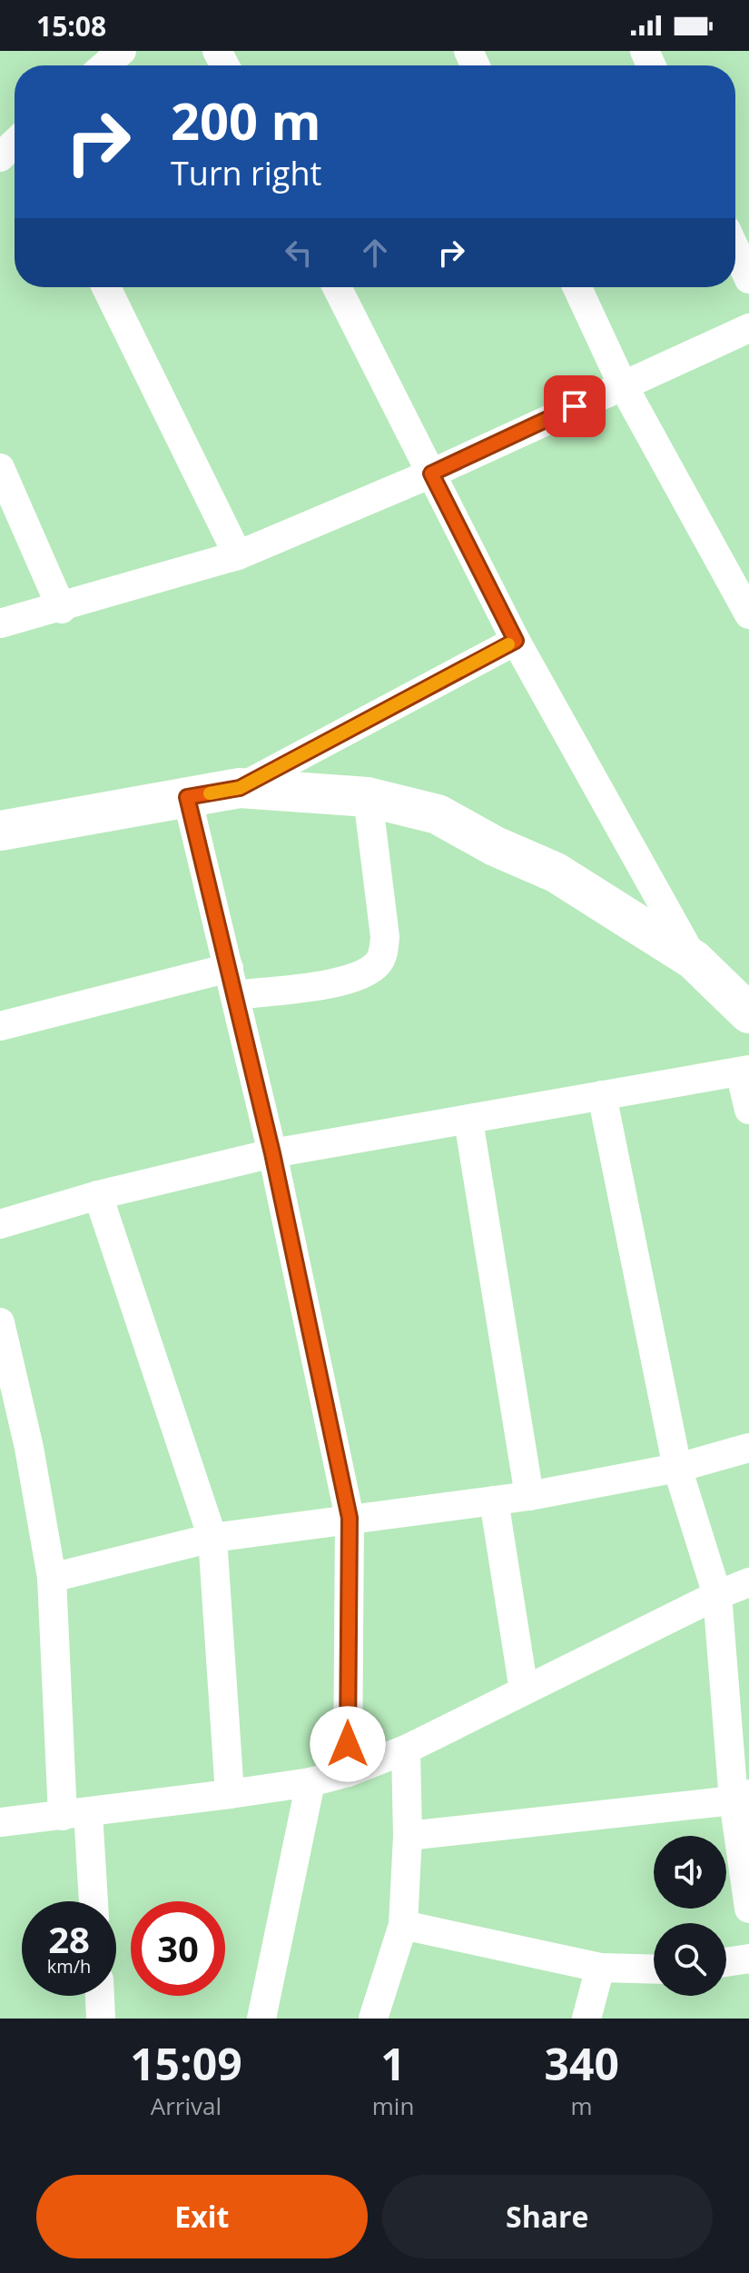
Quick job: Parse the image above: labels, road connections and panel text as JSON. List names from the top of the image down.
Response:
{
  "page": {
    "status": "15:08",
    "turn": ["200 m", "Turn right"],
    "speed": "28 km/h",
    "limit": "30",
    "eta": [
      "15:09",
      "Arrival",
      "1",
      "min",
      "340",
      "m"
    ],
    "buttons": ["Exit", "Share"]
  }
}
